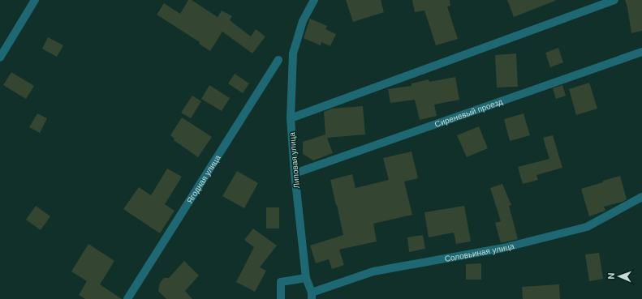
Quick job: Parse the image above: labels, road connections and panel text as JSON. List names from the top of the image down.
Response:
{
  "streets": {
    "street": [
      "Сиреневый проезд",
      "Липовая улица",
      "Ягодная улица",
      "Соловьиная улица"
    ]
  },
  "crossings": [
    ["Сиреневый проезд", "Липовая улица"],
    ["Липовая улица", "Соловьиная улица"]
  ],
  "north": "left"
}
